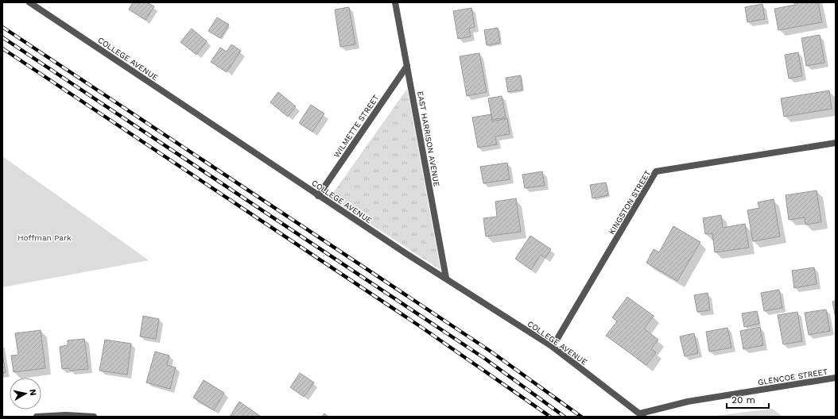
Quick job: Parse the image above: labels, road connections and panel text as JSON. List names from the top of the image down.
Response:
{
  "streets": {
    "street": [
      "COLLEGE AVENUE",
      "WILMETTE STREET",
      "EAST HARRISON AVENUE",
      "KINGSTON STREET",
      "GLENCOE STREET"
    ]
  },
  "crossings": [
    ["COLLEGE AVENUE", "WILMETTE STREET"],
    ["COLLEGE AVENUE", "EAST HARRISON AVENUE"],
    ["COLLEGE AVENUE", "KINGSTON STREET"],
    ["COLLEGE AVENUE", "GLENCOE STREET"],
    ["WILMETTE STREET", "EAST HARRISON AVENUE"]
  ],
  "parks": ["Hoffman Park"],
  "scale_bar": "20 m",
  "north": "right"
}
